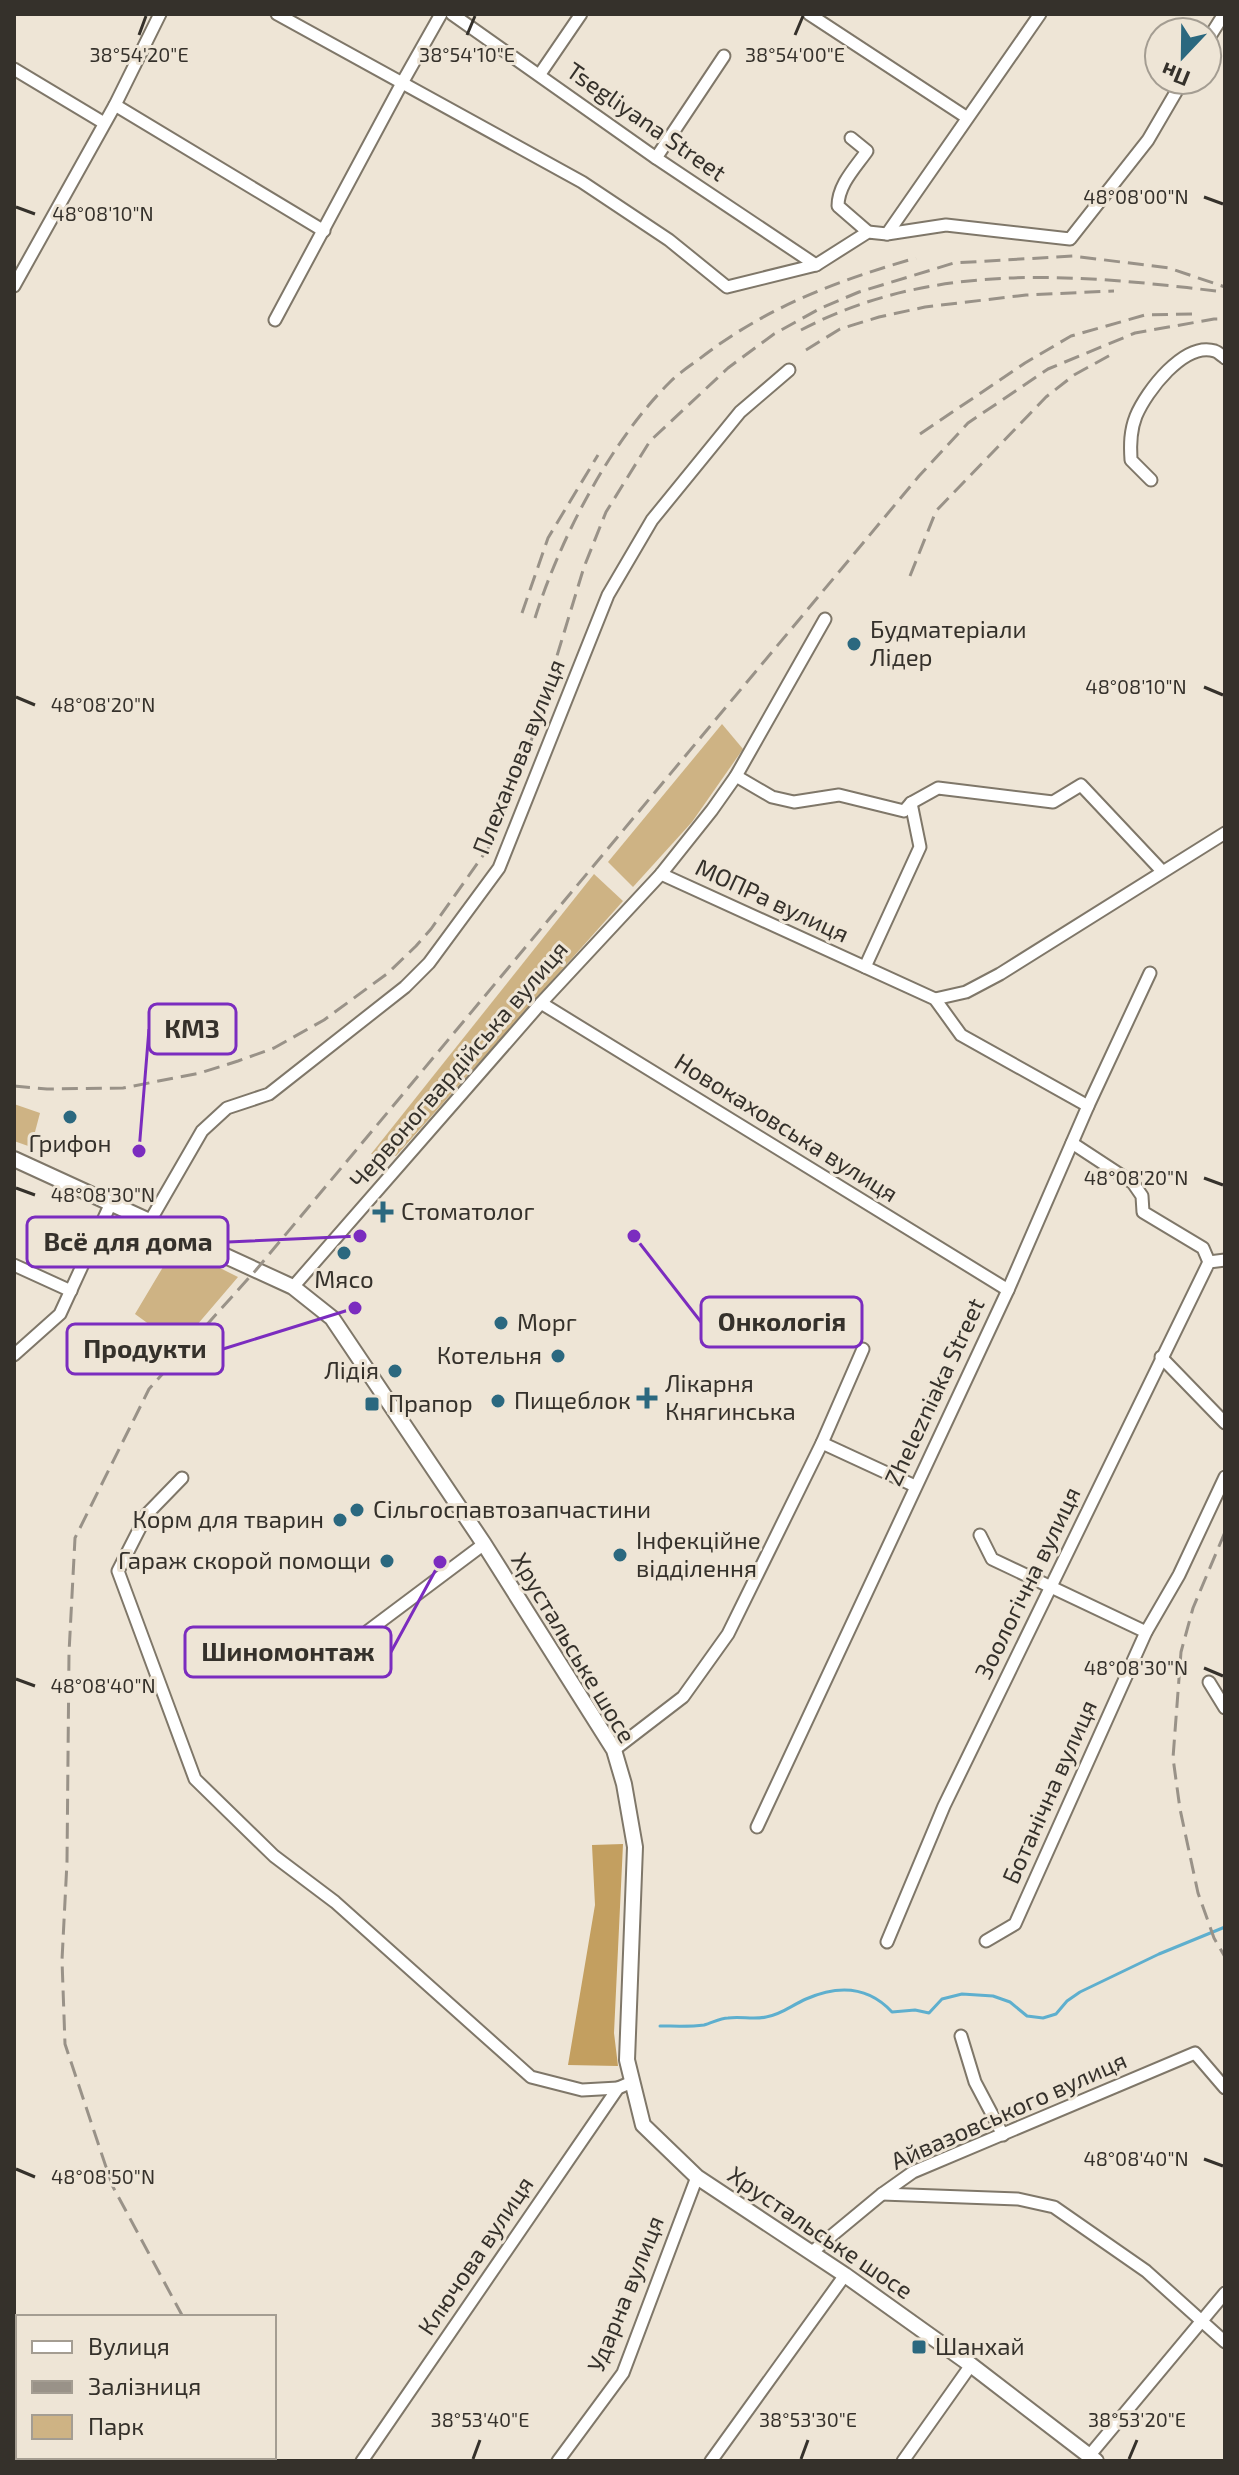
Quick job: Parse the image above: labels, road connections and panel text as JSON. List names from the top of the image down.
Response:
{
  "streets": {
    "street": [
      "Tsegliyana Street",
      "Плеханова вулиця",
      "МОПРа вулиця",
      "Червоногвардійська вулиця",
      "Новокаховська вулиця",
      "Zhelezniaka Street",
      "Зоологічна вулиця",
      "Хрустальське шосе",
      "Ботанічна вулиця",
      "Айвазовського вулиця",
      "Ключова вулиця",
      "Ударна вулиця"
    ]
  },
  "crossings": [
    ["Плеханова вулиця", "Хрустальське шосе"],
    ["МОПРа вулиця", "Червоногвардійська вулиця"],
    ["МОПРа вулиця", "Zhelezniaka Street"],
    ["Червоногвардійська вулиця", "Новокаховська вулиця"],
    ["Червоногвардійська вулиця", "Хрустальське шосе"],
    ["Новокаховська вулиця", "Zhelezniaka Street"],
    ["Хрустальське шосе", "Айвазовського вулиця"],
    ["Хрустальське шосе", "Ключова вулиця"],
    ["Хрустальське шосе", "Ударна вулиця"]
  ],
  "places": {
    "other": [
      "Будматеріали Лідер",
      "Грифон",
      "КМЗ",
      "Всё для дома",
      "Онкологія",
      "Мясо",
      "Продукти",
      "Морг",
      "Котельня",
      "Лідія",
      "Пищеблок",
      "Сільгоспавтозапчастини",
      "Корм для тварин",
      "Інфекційне відділення",
      "Гараж скорой помощи",
      "Шиномонтаж"
    ],
    "health": ["Стоматолог", "Лікарня Княгинська"],
    "transit": ["Прапор", "Шанхай"]
  },
  "legend": ["Вулиця", "Залізниця", "Парк"],
  "north": "bottom",
  "coordinates": [
    "38°54'20\"E",
    "38°54'10\"E",
    "38°54'00\"E",
    "48°08'00\"N",
    "48°08'10\"N",
    "48°08'20\"N",
    "48°08'30\"N",
    "48°08'40\"N",
    "48°08'50\"N",
    "38°53'40\"E",
    "38°53'30\"E",
    "38°53'20\"E"
  ]
}
